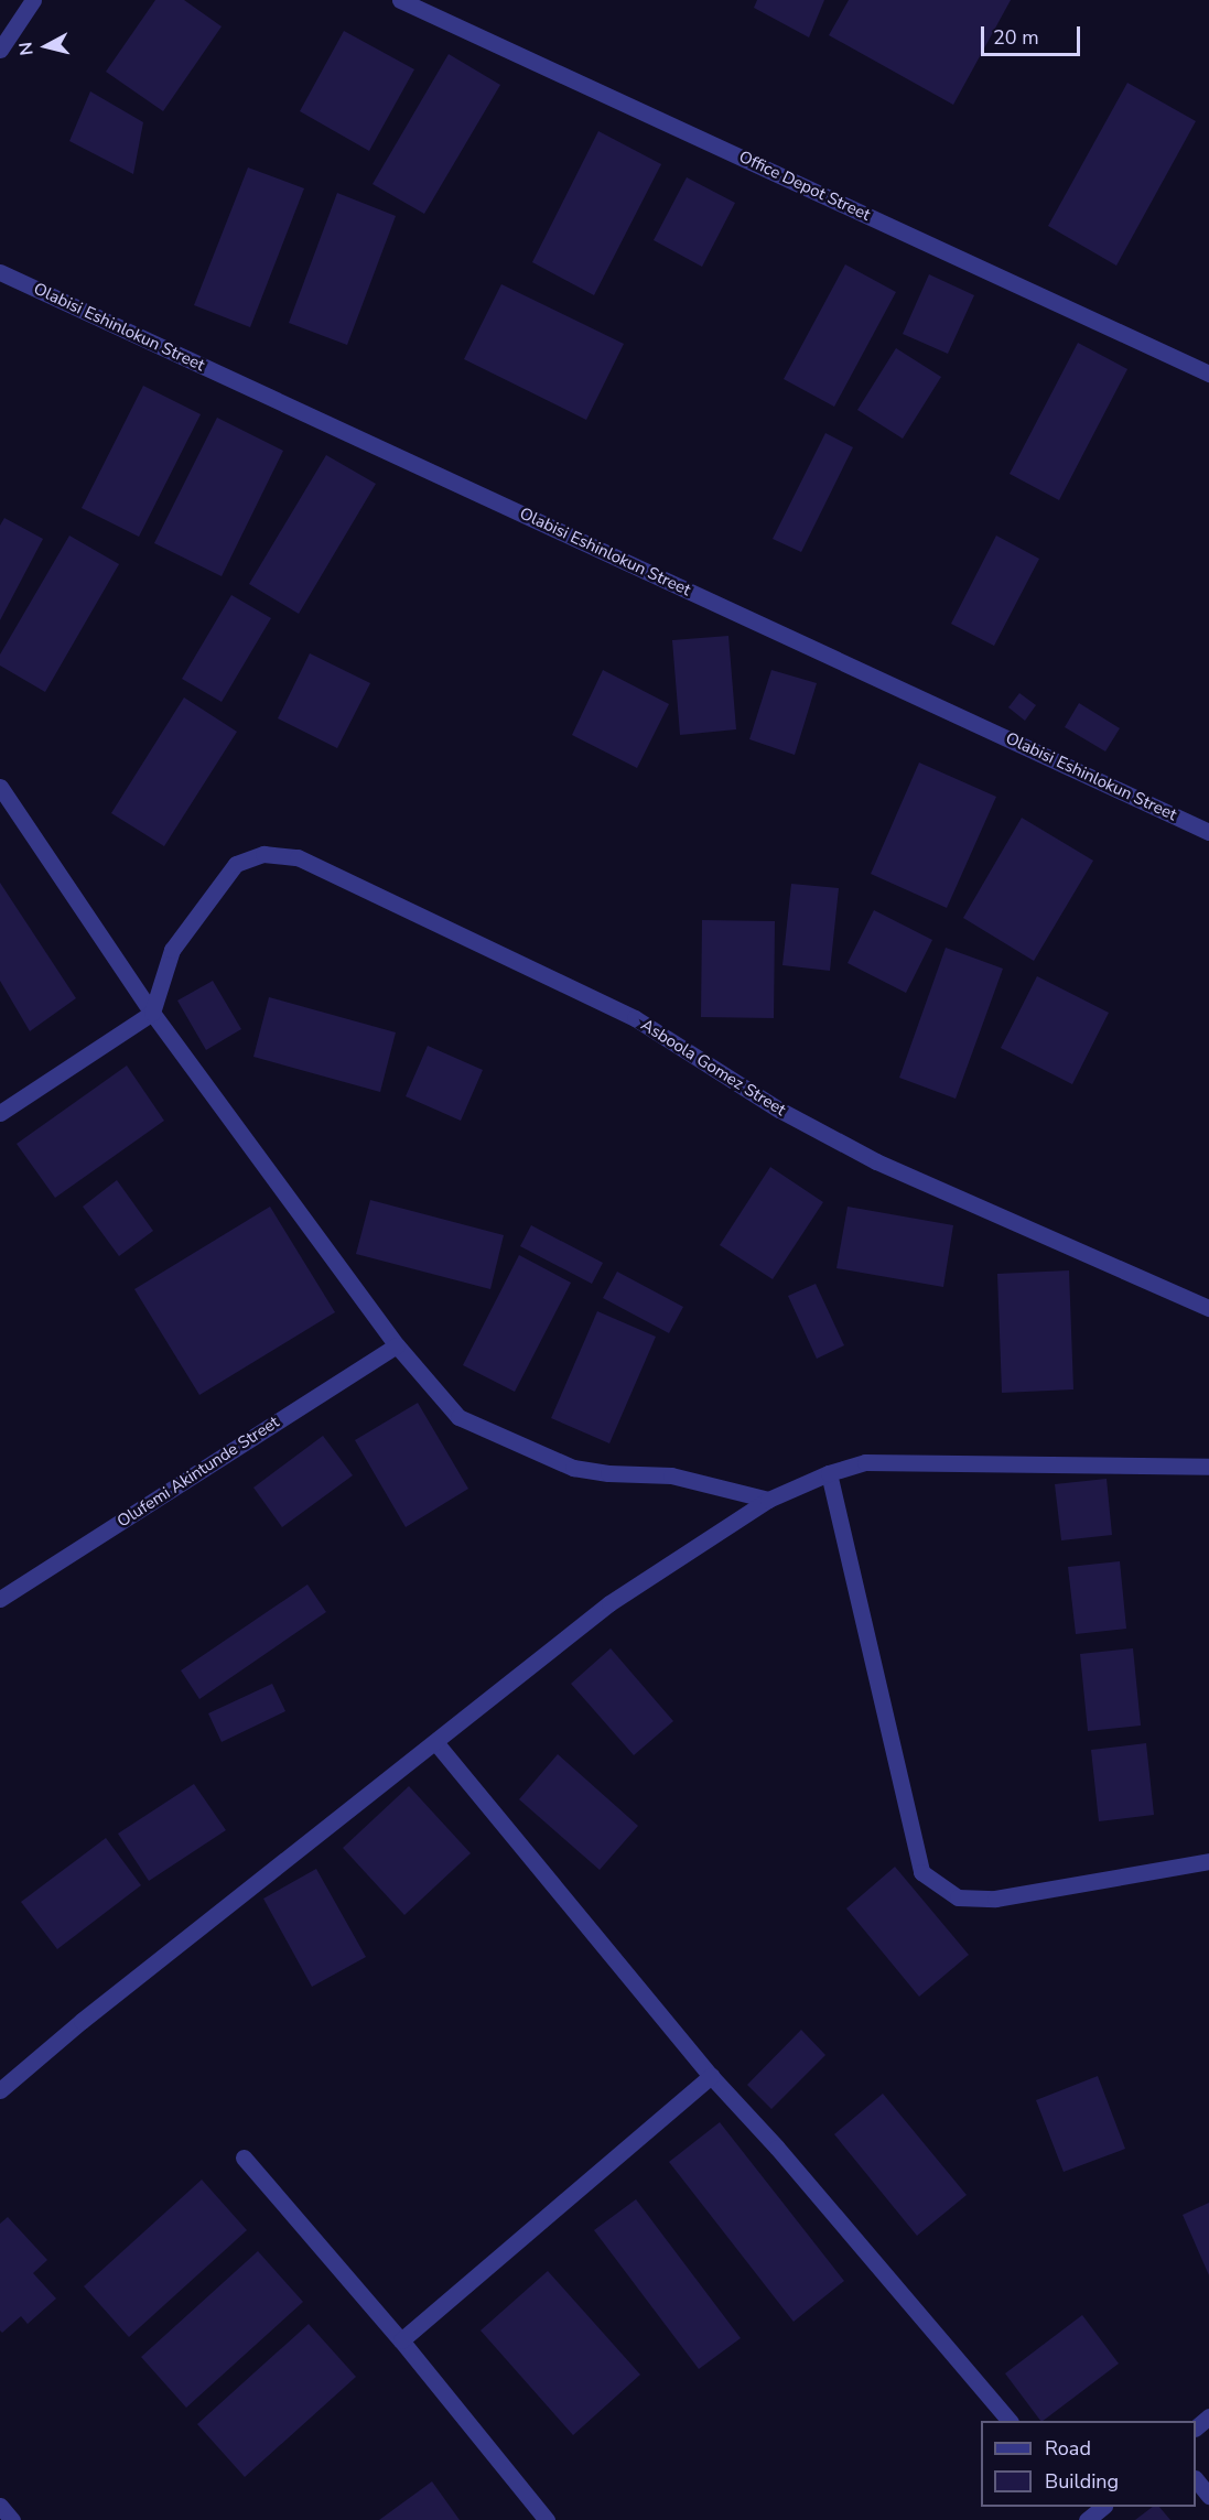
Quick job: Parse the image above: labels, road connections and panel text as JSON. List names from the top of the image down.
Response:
{
  "streets": {
    "street": [
      "Office Depot Street",
      "Olabisi Eshinlokun Street",
      "Asboola Gomez Street",
      "Olufemi Akintunde Street"
    ]
  },
  "legend": ["Road", "Building"],
  "scale_bar": "20 m",
  "north": "left"
}
